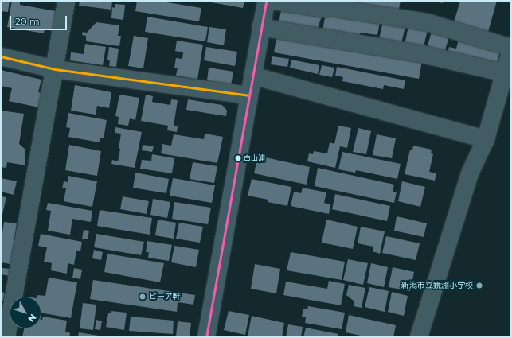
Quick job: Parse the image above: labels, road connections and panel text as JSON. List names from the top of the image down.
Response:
{
  "places": ["白山浦", "新潟市立鏡淵小学校", "ピーア軒"],
  "scale_bar": "20 m",
  "north": "bottom right"
}
